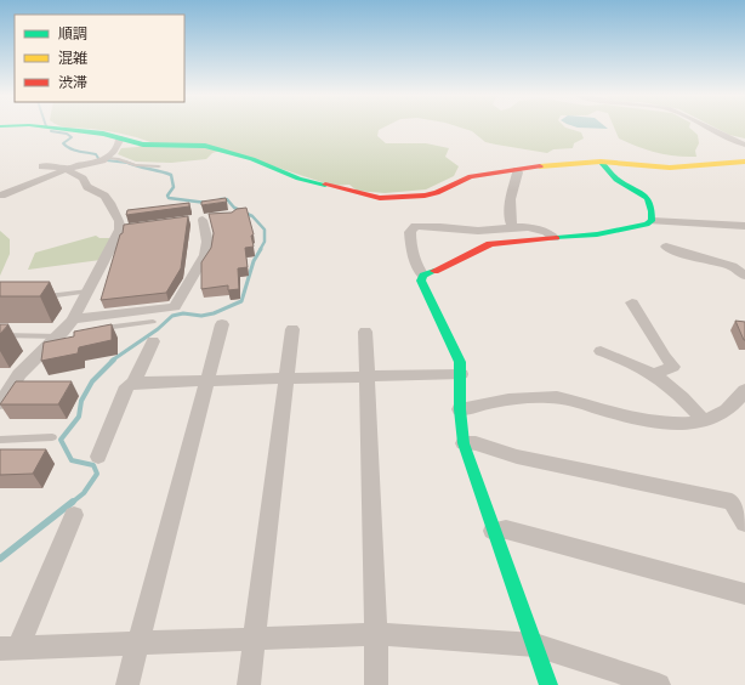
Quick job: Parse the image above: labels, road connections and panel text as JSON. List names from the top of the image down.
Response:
{
  "legend": ["順調", "混雑", "渋滞"]
}
